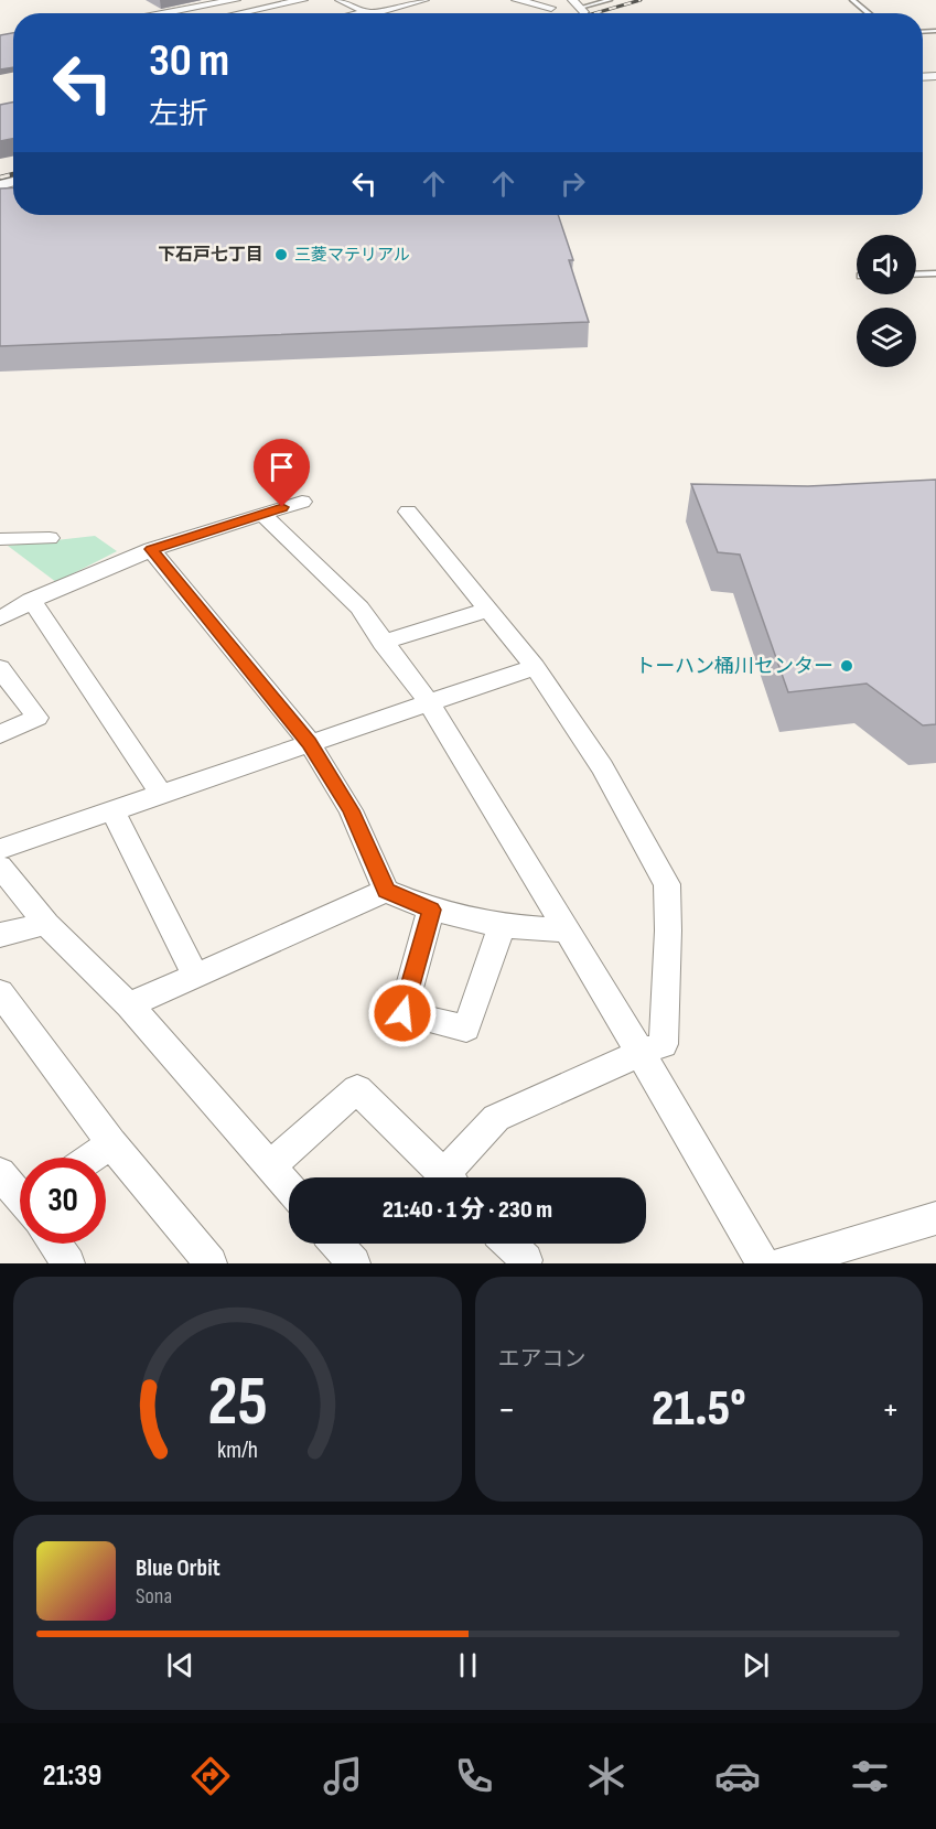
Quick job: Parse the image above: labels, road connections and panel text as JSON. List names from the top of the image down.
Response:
{
  "districts": ["下石戸七丁目"],
  "places": ["三菱マテリアル", "トーハン桶川センター"],
  "page": {
    "turn": ["30 m", "左折"],
    "limit": "30",
    "trip": "21:40 · 1 分 · 230 m",
    "tile": "エアコン",
    "heat": ["−", "21.5°", "+"],
    "song": ["Blue Orbit", "Sona"],
    "tabs": "21:39",
    "gauge": ["25", "km/h"]
  }
}
